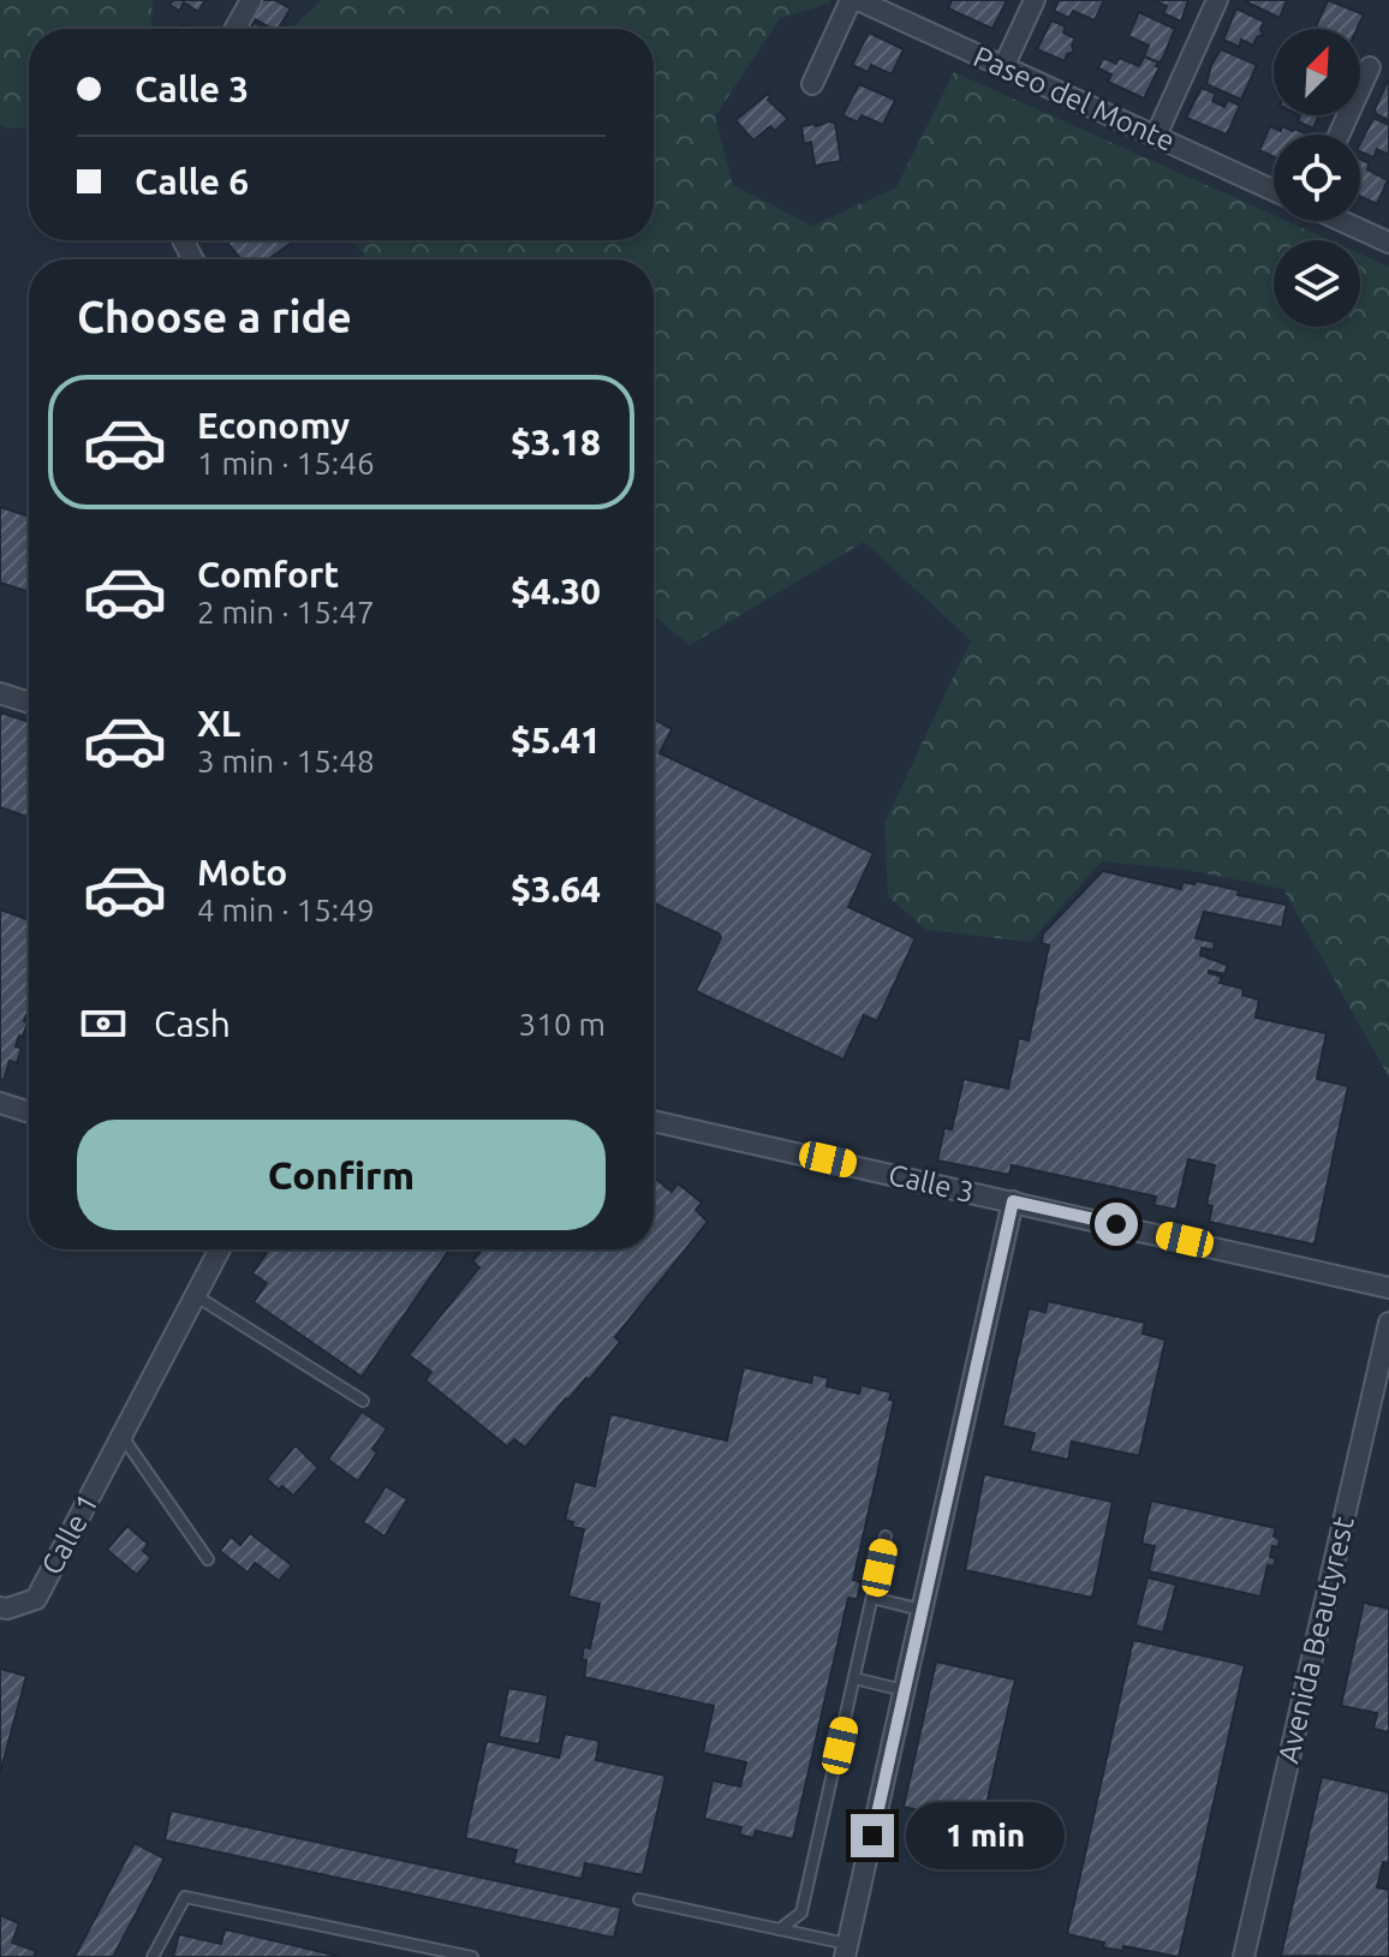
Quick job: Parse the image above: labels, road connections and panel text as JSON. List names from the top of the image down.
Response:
{
  "streets": {
    "street": [
      "Paseo del Monte",
      "Calle 3",
      "Calle 1",
      "Avenida Beautyrest"
    ]
  },
  "north": "top right",
  "page": {
    "banner": ["Calle 3", "Calle 6"],
    "heading": "Choose a ride",
    "list": [
      {
        "name": "Economy",
        "note": "1 min · 15:46",
        "value": "$3.18"
      },
      {
        "name": "Comfort",
        "note": "2 min · 15:47",
        "value": "$4.30"
      },
      {
        "name": "XL",
        "note": "3 min · 15:48",
        "value": "$5.41"
      },
      {
        "name": "Moto",
        "note": "4 min · 15:49",
        "value": "$3.64"
      }
    ],
    "pay": ["Cash", "310 m"],
    "buttons": "Confirm",
    "bubble": "1 min"
  }
}
